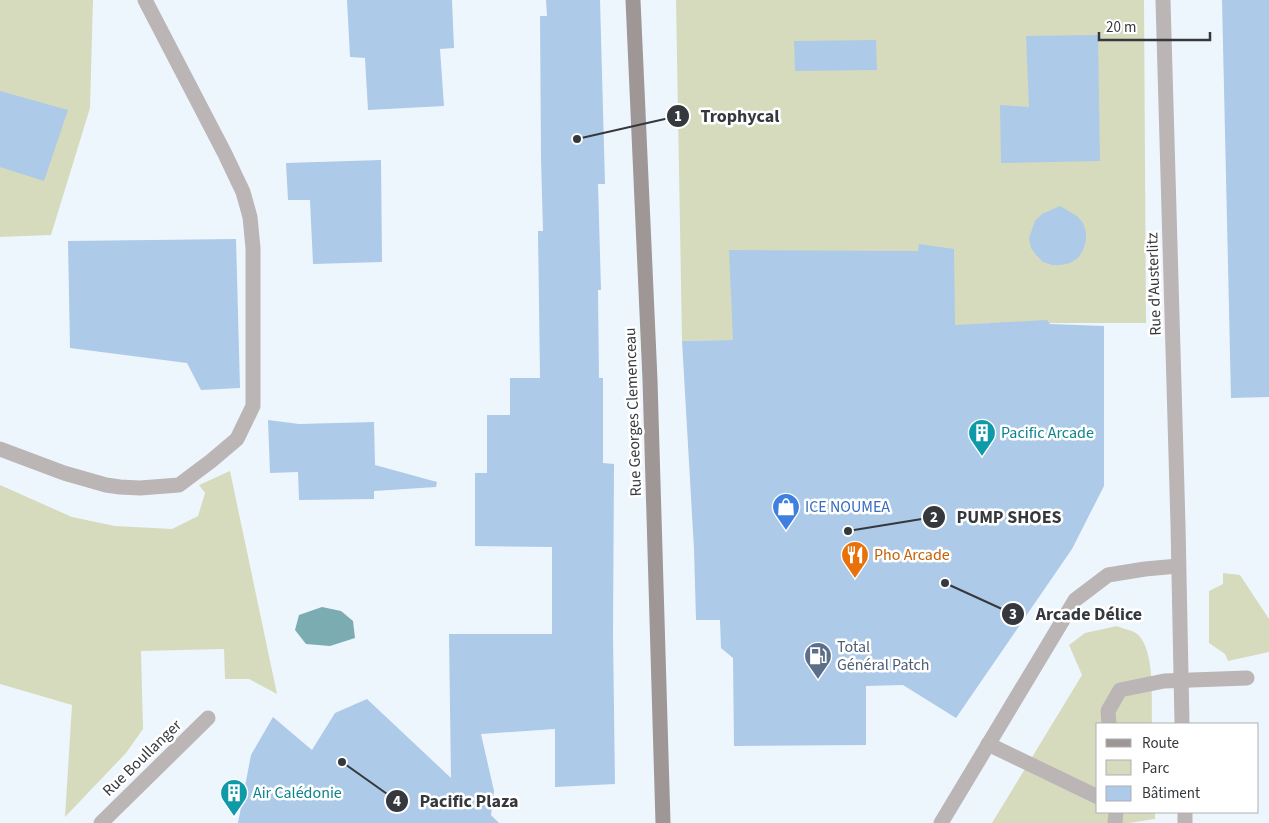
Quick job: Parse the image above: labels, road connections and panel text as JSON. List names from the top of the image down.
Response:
{
  "streets": {
    "street": ["Rue d'Austerlitz", "Rue Georges Clemenceau", "Rue Boullanger"]
  },
  "places": {
    "other": [
      "Trophycal",
      "PUMP SHOES",
      "Arcade Délice",
      "Pacific Plaza"
    ],
    "building": ["Pacific Arcade", "Air Calédonie"],
    "shop": ["ICE NOUMEA"],
    "restaurant": ["Pho Arcade"],
    "fuel station": ["Total Général Patch"]
  },
  "legend": ["Route", "Parc", "Bâtiment"],
  "scale_bar": "20 m"
}
